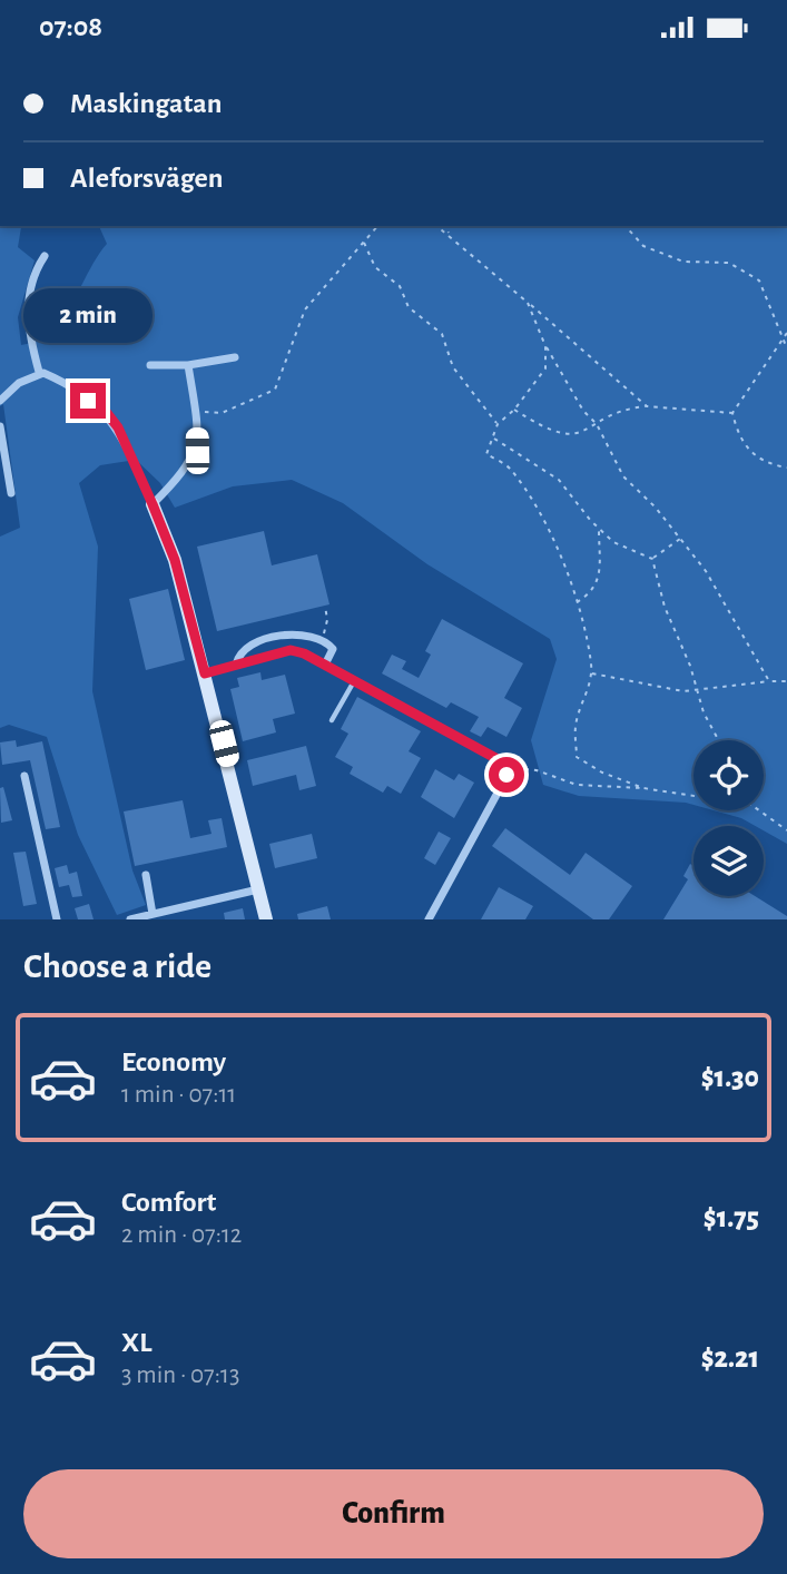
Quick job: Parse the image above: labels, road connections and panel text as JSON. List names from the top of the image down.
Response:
{
  "page": {
    "status": "07:08",
    "banner": ["Maskingatan", "Aleforsvägen"],
    "bubble": "2 min",
    "heading": "Choose a ride",
    "list": [
      {
        "name": "Economy",
        "note": "1 min · 07:11",
        "value": "$1.30"
      },
      {
        "name": "Comfort",
        "note": "2 min · 07:12",
        "value": "$1.75"
      },
      {
        "name": "XL",
        "note": "3 min · 07:13",
        "value": "$2.21"
      }
    ],
    "buttons": "Confirm"
  }
}
